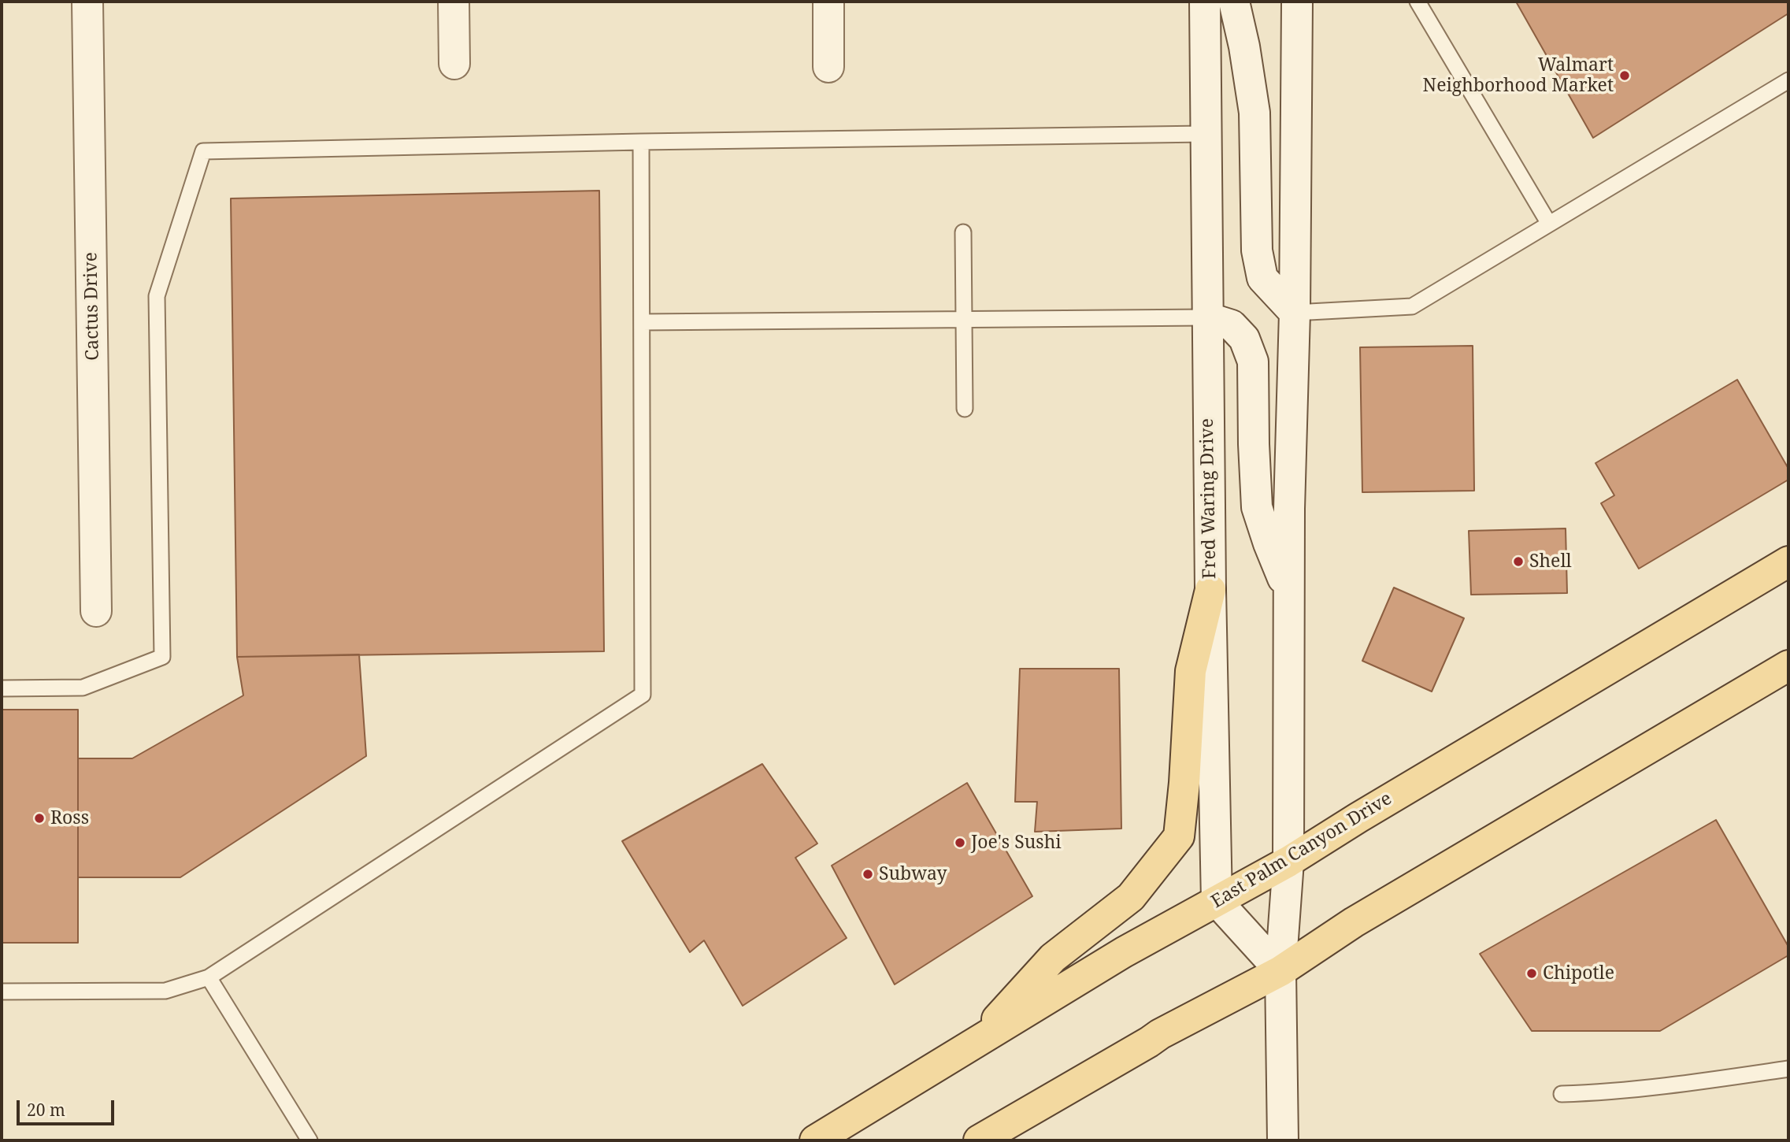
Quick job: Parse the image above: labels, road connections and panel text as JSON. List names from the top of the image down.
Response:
{
  "streets": {
    "main road": ["Cactus Drive", "Fred Waring Drive", "East Palm Canyon Drive"]
  },
  "crossings": [
    ["Fred Waring Drive", "East Palm Canyon Drive"]
  ],
  "places": [
    "Walmart Neighborhood Market",
    "Shell",
    "Ross",
    "Joe's Sushi",
    "Subway",
    "Chipotle"
  ],
  "scale_bar": "20 m"
}
